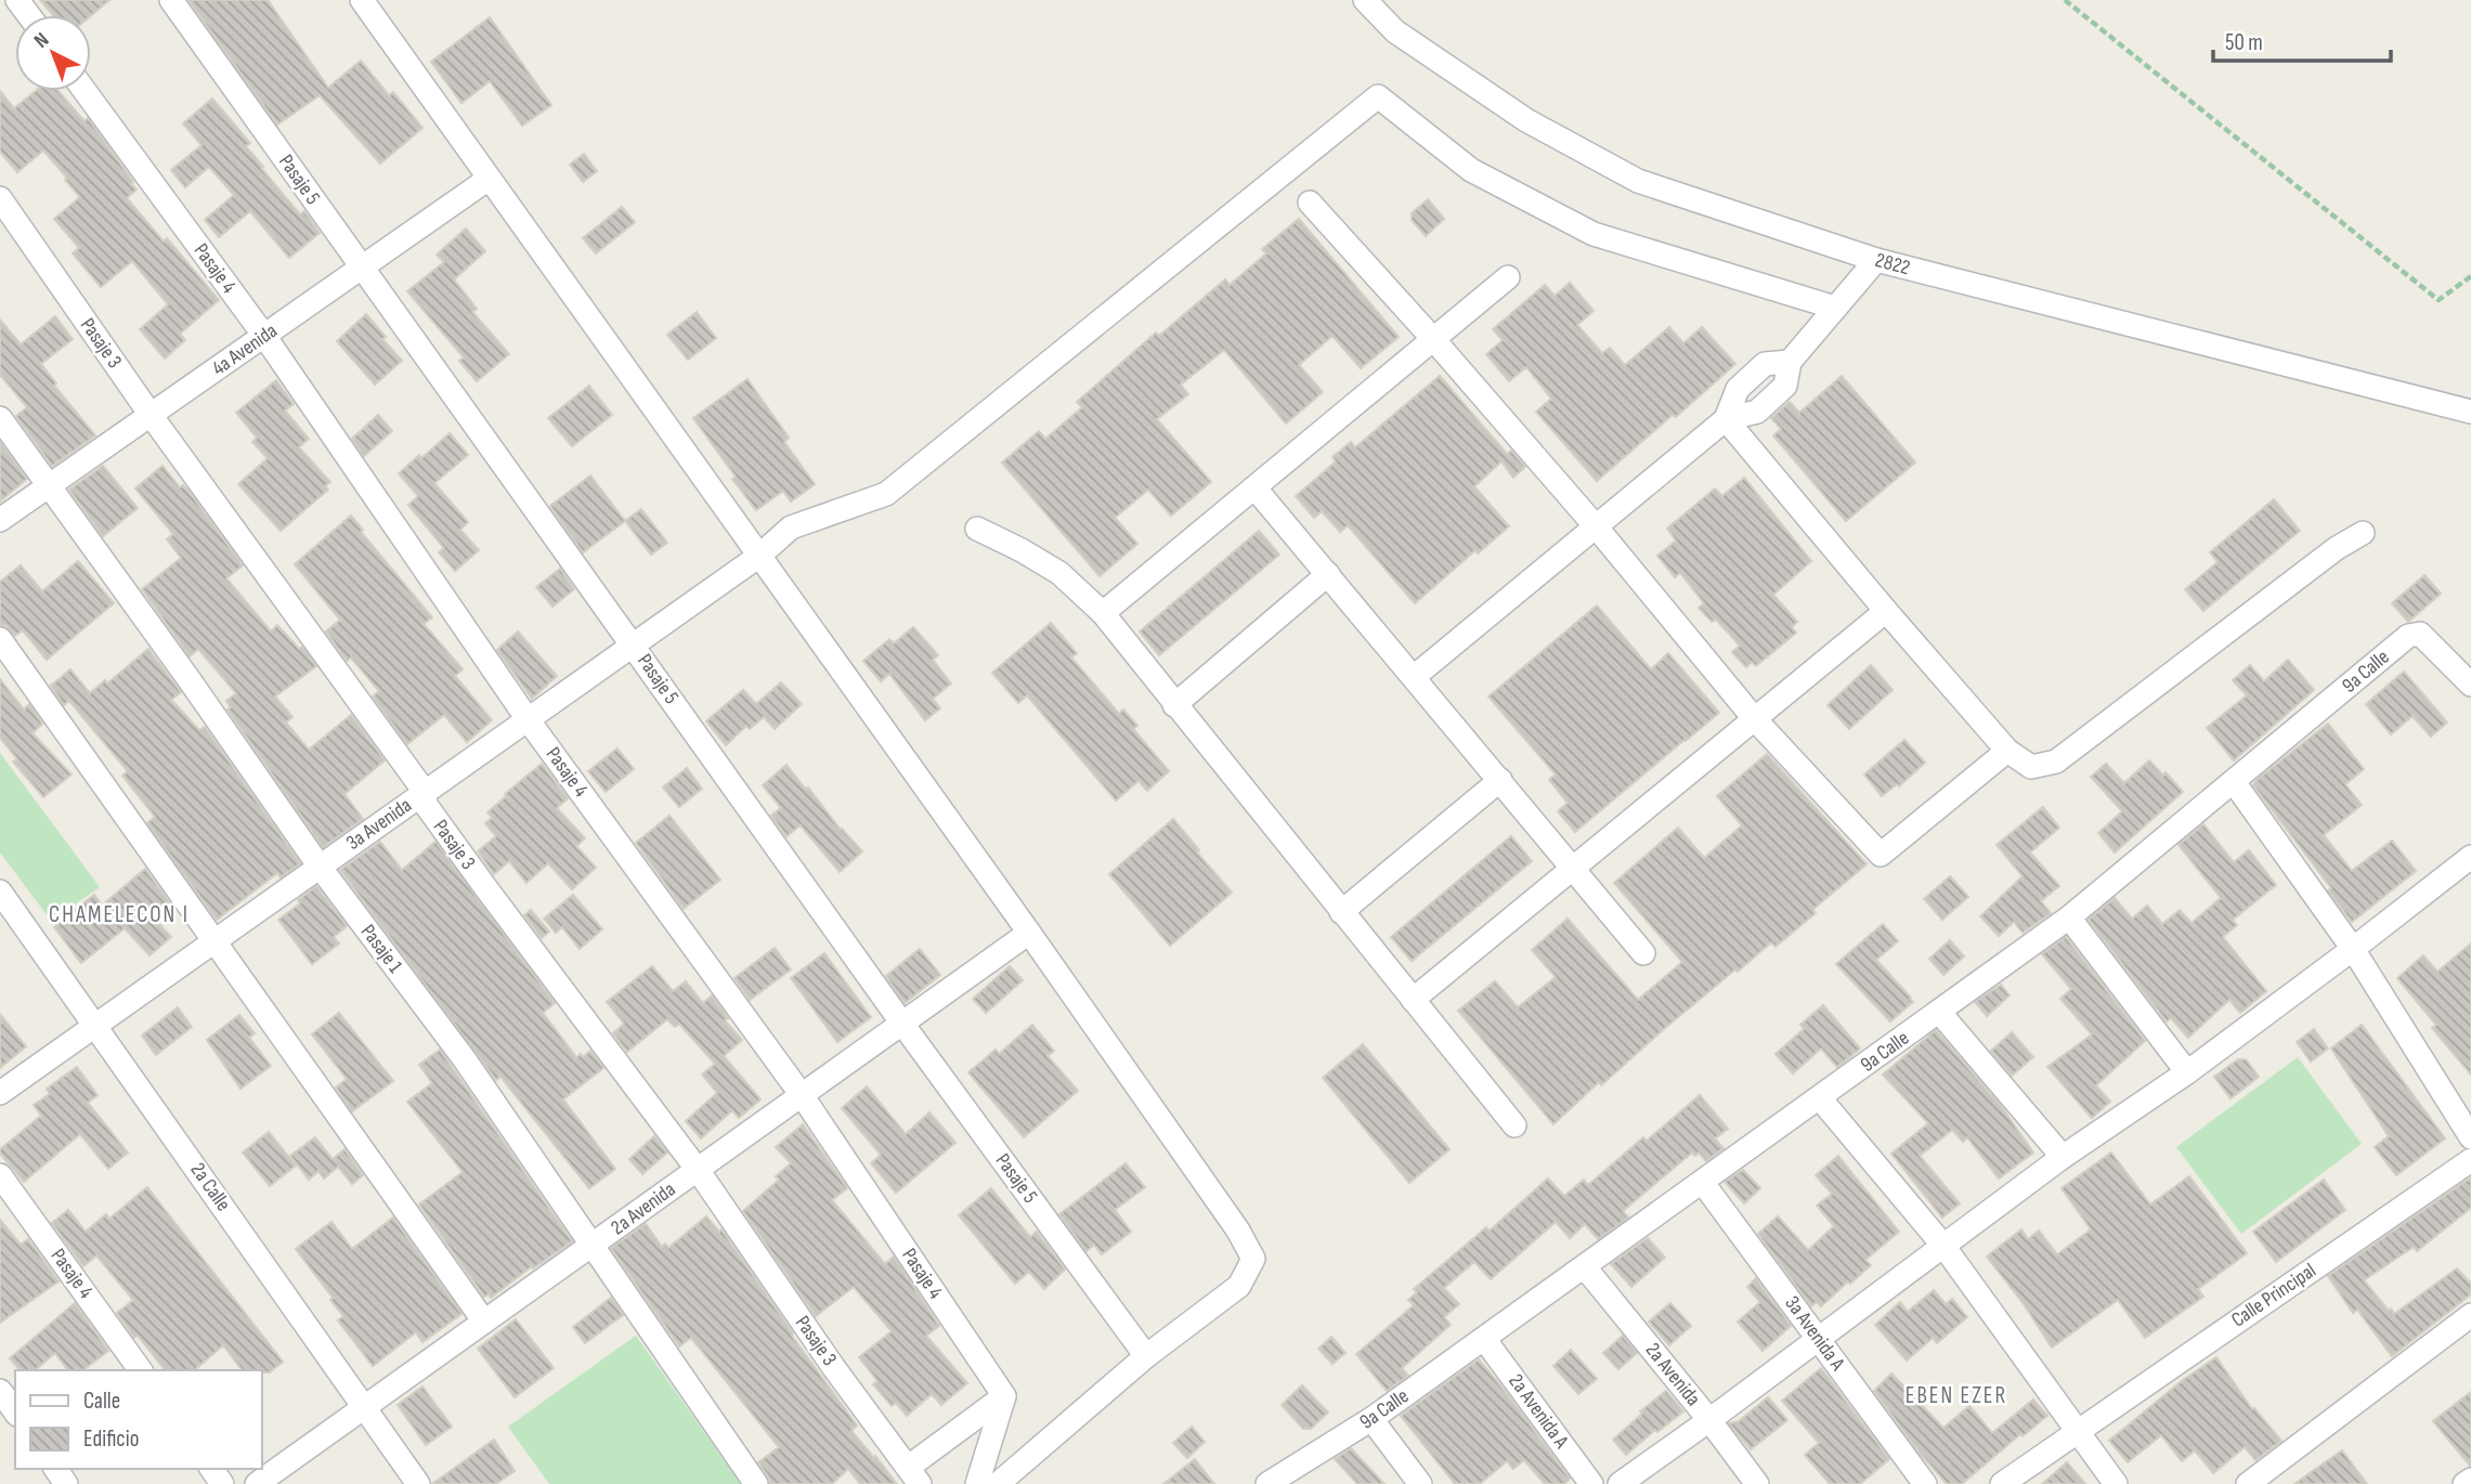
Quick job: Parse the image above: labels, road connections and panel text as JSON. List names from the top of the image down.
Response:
{
  "streets": {
    "street": [
      "Pasaje 5",
      "2822",
      "Pasaje 4",
      "Pasaje 3",
      "4a Avenida",
      "9a Calle",
      "3a Avenida",
      "Pasaje 1",
      "2a Calle",
      "2a Avenida",
      "Calle Principal",
      "3a Avenida A",
      "2a Avenida A"
    ]
  },
  "crossings": [
    ["Pasaje 5", "4a Avenida"],
    ["Pasaje 5", "3a Avenida"],
    ["Pasaje 5", "2a Avenida"],
    ["Pasaje 4", "4a Avenida"],
    ["Pasaje 4", "3a Avenida"],
    ["Pasaje 4", "2a Avenida"],
    ["Pasaje 3", "4a Avenida"],
    ["Pasaje 3", "3a Avenida"],
    ["Pasaje 3", "2a Avenida"],
    ["4a Avenida", "Pasaje 1"],
    ["9a Calle", "2a Avenida"],
    ["9a Calle", "3a Avenida A"],
    ["9a Calle", "2a Avenida A"],
    ["3a Avenida", "Pasaje 1"],
    ["3a Avenida", "2a Calle"],
    ["Pasaje 1", "2a Avenida"],
    ["2a Calle", "2a Avenida"]
  ],
  "districts": ["CHAMELECON I", "EBEN EZER"],
  "legend": ["Calle", "Edificio"],
  "scale_bar": "50 m",
  "north": "top left"
}
